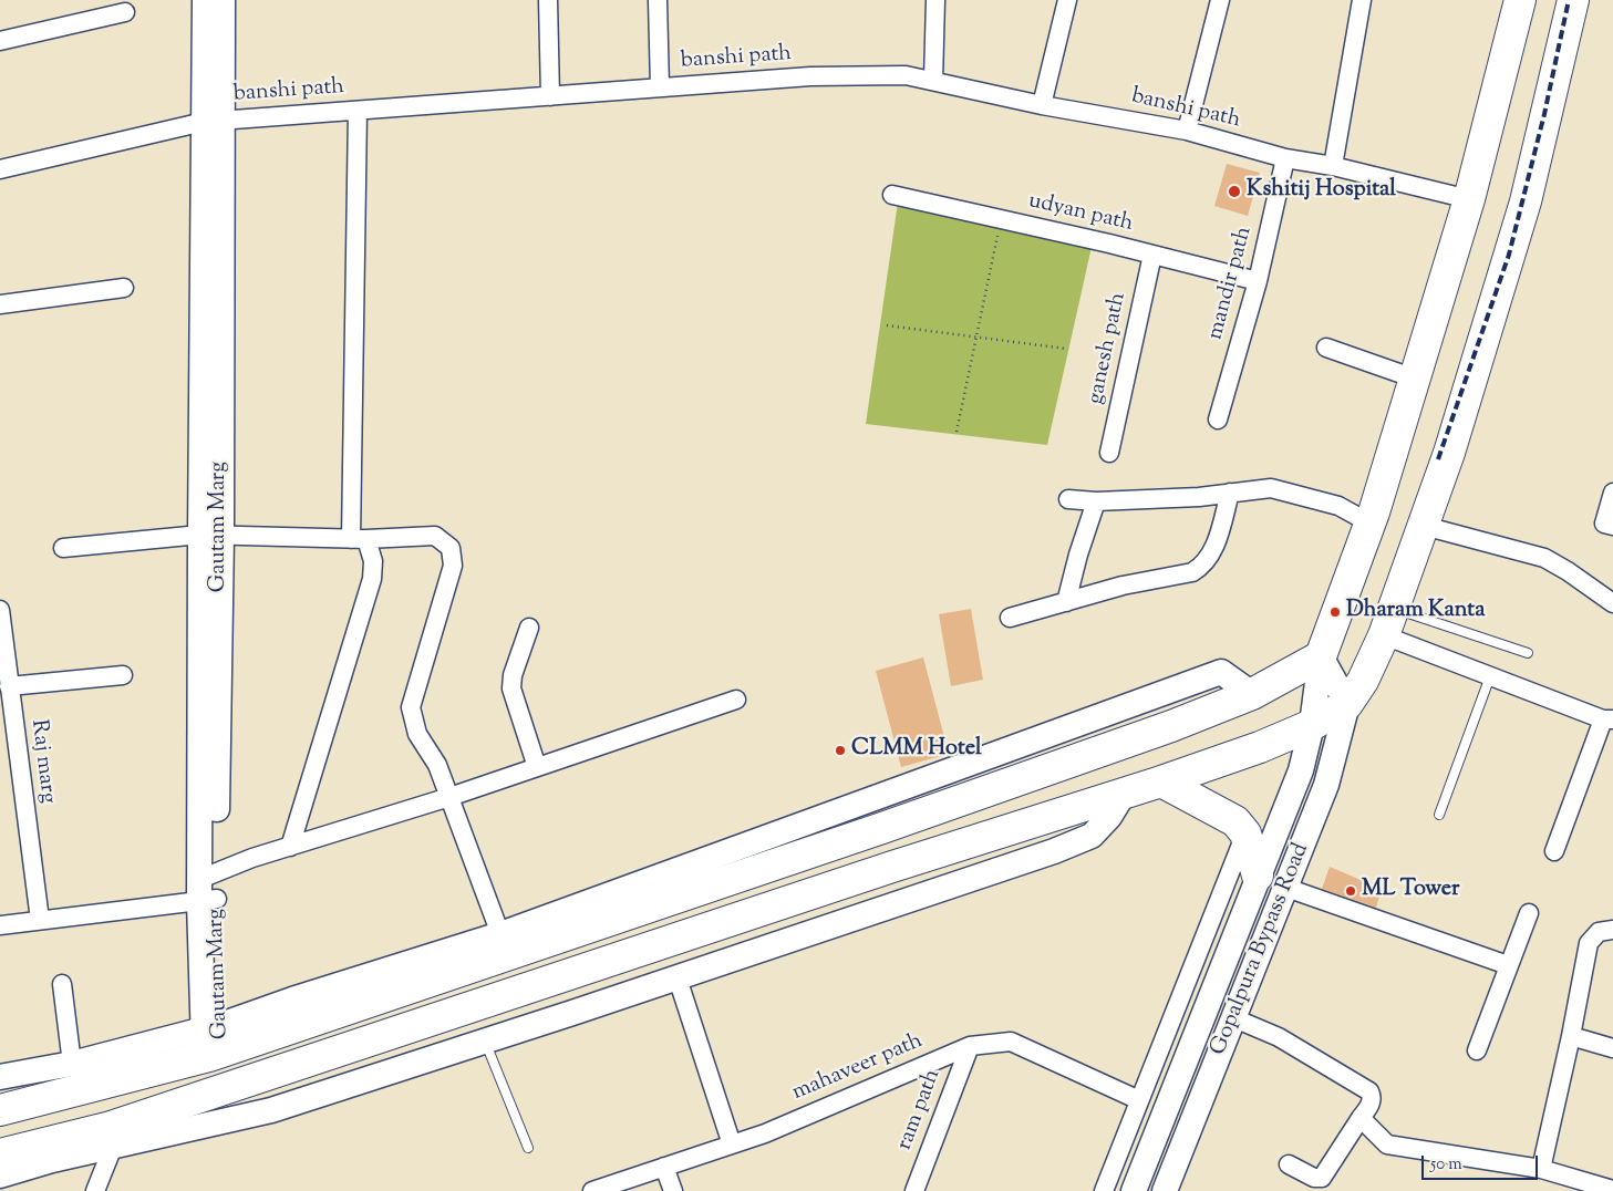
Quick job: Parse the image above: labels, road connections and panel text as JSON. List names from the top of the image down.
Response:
{
  "streets": {
    "street": [
      "banshi path",
      "udyan path",
      "mandir path",
      "ganesh path",
      "Gautam Marg",
      "Raj marg",
      "Gopalpura Bypass Road",
      "mahaveer path",
      "ram path"
    ]
  },
  "crossings": [
    ["banshi path", "mandir path"],
    ["banshi path", "Gautam Marg"],
    ["udyan path", "mandir path"],
    ["udyan path", "ganesh path"],
    ["mahaveer path", "ram path"]
  ],
  "places": [
    "Kshitij Hospital",
    "Dharam Kanta",
    "CLMM Hotel",
    "ML Tower"
  ],
  "scale_bar": "50 m"
}
